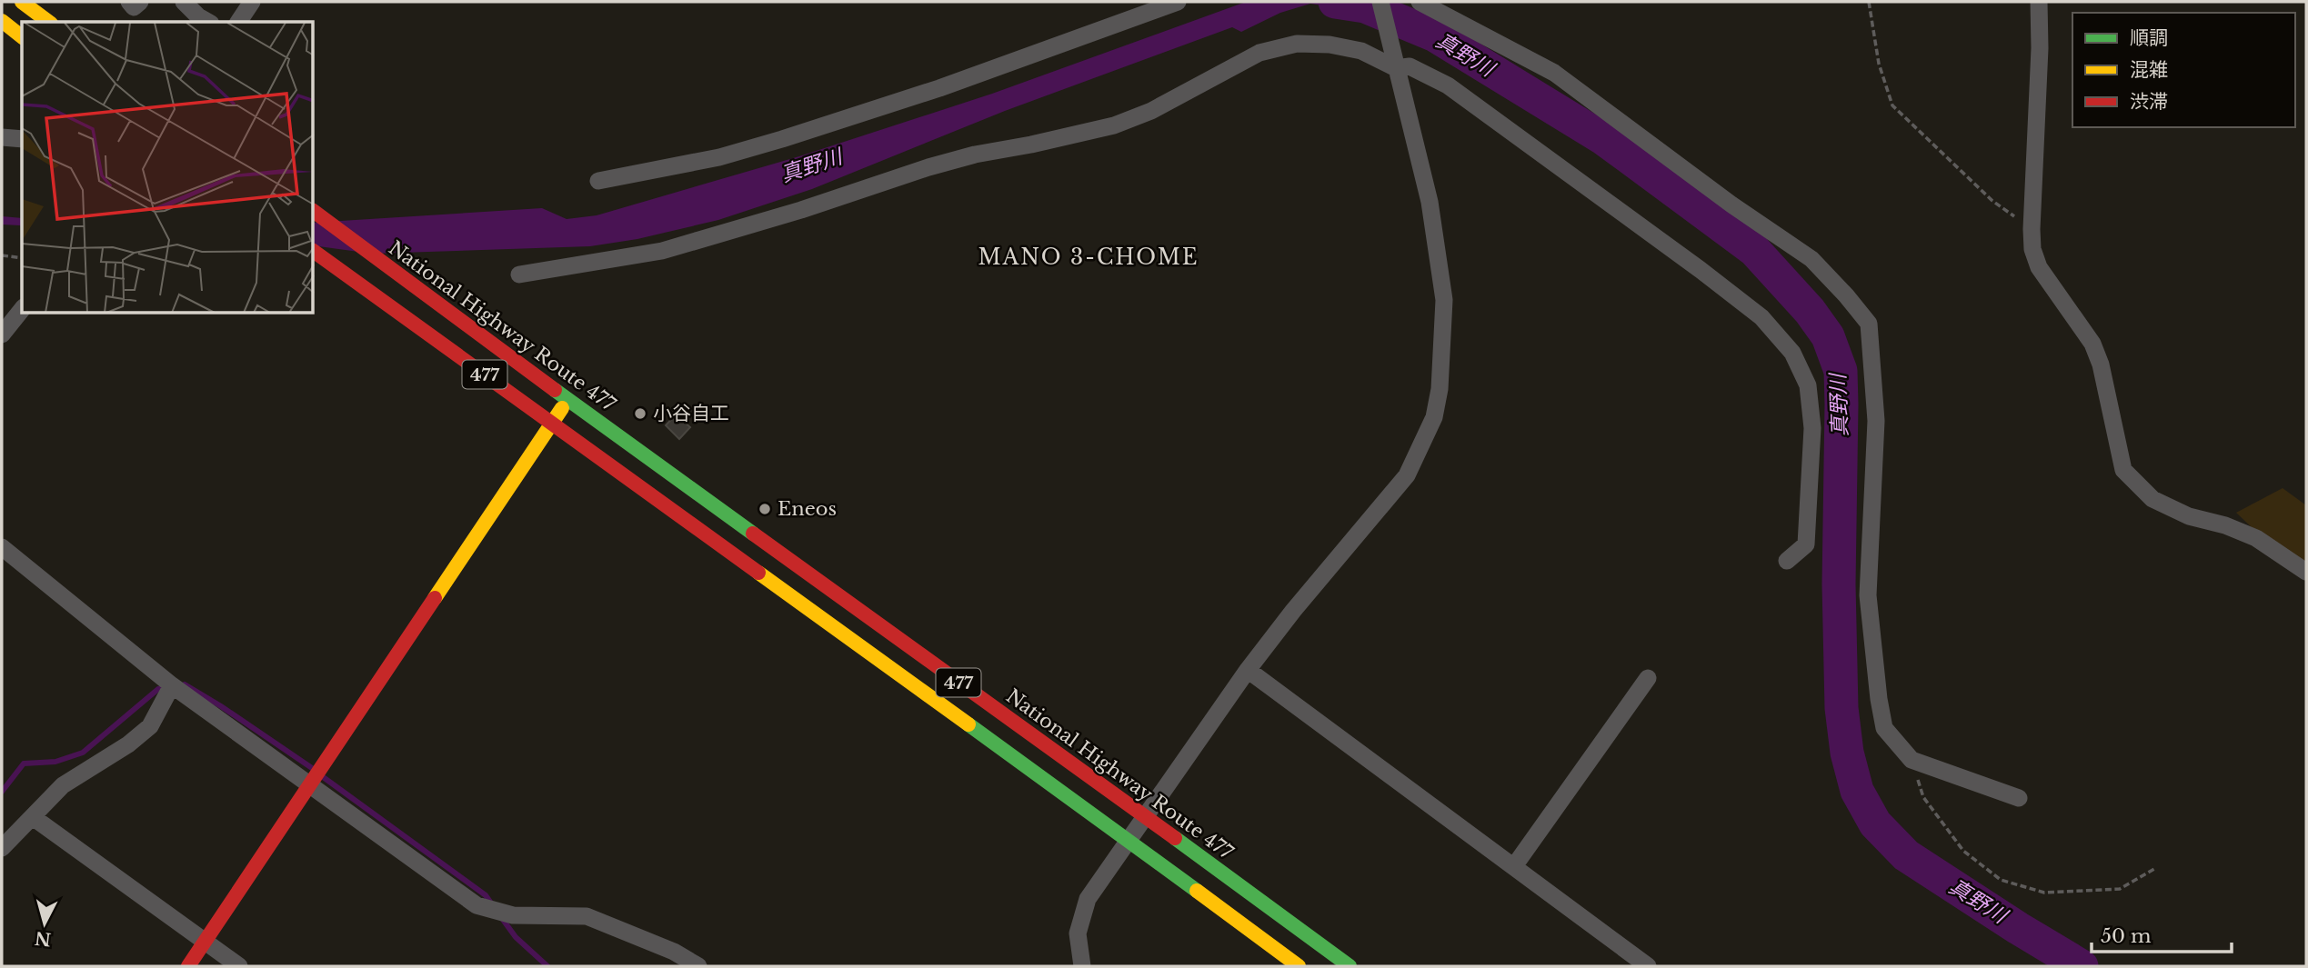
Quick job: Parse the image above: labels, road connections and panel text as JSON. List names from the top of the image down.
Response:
{
  "streets": {
    "main road": ["National Highway Route 477", "477"]
  },
  "districts": ["MANO 3-CHOME"],
  "water": ["真野川"],
  "places": ["小谷自工", "Eneos"],
  "legend": ["順調", "混雑", "渋滞"],
  "scale_bar": "50 m",
  "north": "bottom"
}
